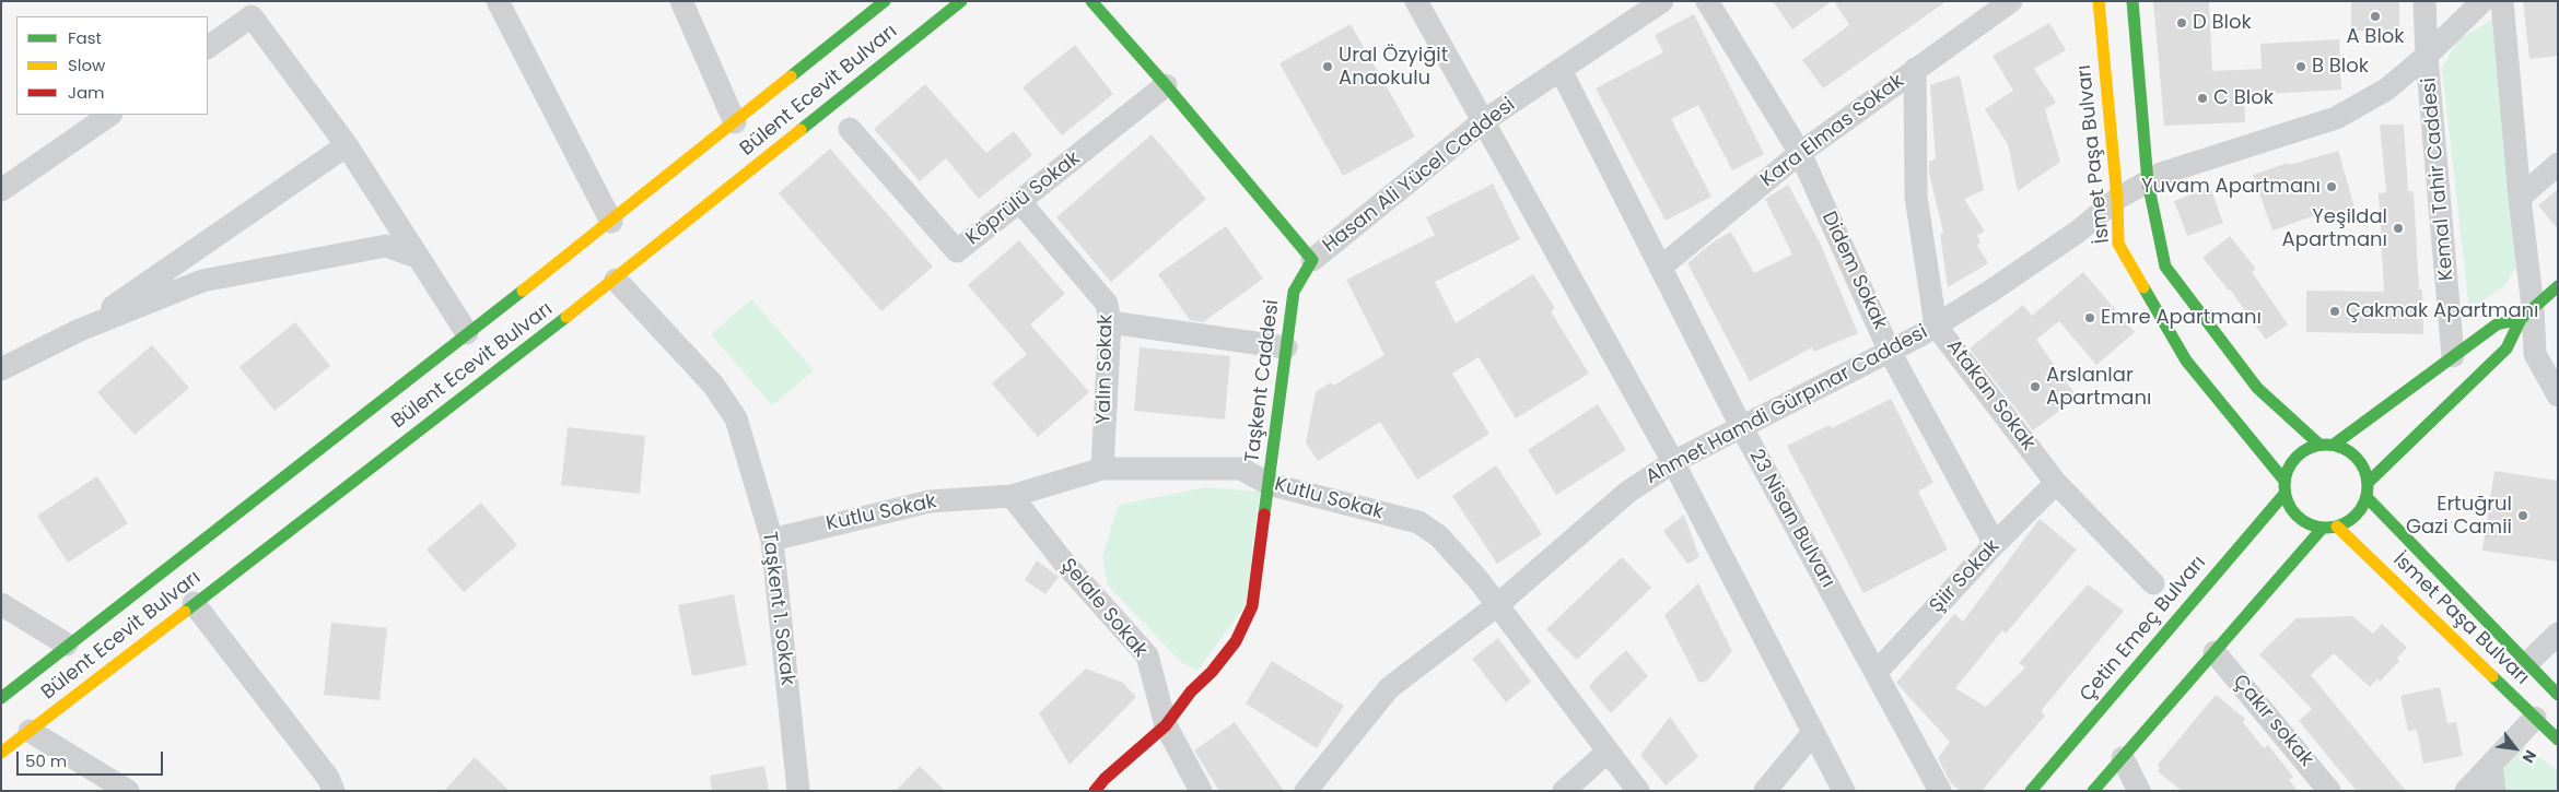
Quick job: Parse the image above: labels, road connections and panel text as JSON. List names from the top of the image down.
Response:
{
  "streets": {
    "main road": [
      "Bülent Ecevit Bulvarı",
      "İsmet Paşa Bulvarı",
      "Taşkent Caddesi",
      "Çetin Emeç Bulvarı"
    ],
    "street": [
      "Kara Elmas Sokak",
      "Hasan Ali Yücel Caddesi",
      "Kemal Tahir Caddesi",
      "Köprülü Sokak",
      "Didem Sokak",
      "Yalın Sokak",
      "Atakan Sokak",
      "Ahmet Hamdi Gürpınar Caddesi",
      "Kutlu Sokak",
      "23 Nisan Bulvarı",
      "Şiir Sokak",
      "Taşkent 1. Sokak",
      "Şelale Sokak",
      "Çakır sokak"
    ]
  },
  "crossings": [
    ["Bülent Ecevit Bulvarı", "Taşkent 1. Sokak"],
    ["Kara Elmas Sokak", "Didem Sokak"],
    ["Kara Elmas Sokak", "Atakan Sokak"],
    ["Kara Elmas Sokak", "23 Nisan Bulvarı"],
    ["İsmet Paşa Bulvarı", "Ahmet Hamdi Gürpınar Caddesi"],
    ["İsmet Paşa Bulvarı", "Çetin Emeç Bulvarı"],
    ["Hasan Ali Yücel Caddesi", "Taşkent Caddesi"],
    ["Hasan Ali Yücel Caddesi", "23 Nisan Bulvarı"],
    ["Kemal Tahir Caddesi", "Ahmet Hamdi Gürpınar Caddesi"],
    ["Köprülü Sokak", "Yalın Sokak"],
    ["Didem Sokak", "Ahmet Hamdi Gürpınar Caddesi"],
    ["Didem Sokak", "Şiir Sokak"],
    ["Yalın Sokak", "Kutlu Sokak"],
    ["Taşkent Caddesi", "Kutlu Sokak"],
    ["Taşkent Caddesi", "Şelale Sokak"],
    ["Atakan Sokak", "Ahmet Hamdi Gürpınar Caddesi"],
    ["Atakan Sokak", "Şiir Sokak"],
    ["Ahmet Hamdi Gürpınar Caddesi", "Kutlu Sokak"],
    ["Ahmet Hamdi Gürpınar Caddesi", "23 Nisan Bulvarı"],
    ["Kutlu Sokak", "Taşkent 1. Sokak"],
    ["Kutlu Sokak", "Şelale Sokak"],
    ["23 Nisan Bulvarı", "Şiir Sokak"]
  ],
  "places": [
    "A Blok",
    "D Blok",
    "Ural Özyiğit Anaokulu",
    "B Blok",
    "C Blok",
    "Yuvam Apartmanı",
    "Yeşildal Apartmanı",
    "Çakmak Apartmanı",
    "Emre Apartmanı",
    "Arslanlar Apartmanı",
    "Ertuğrul Gazi Camii"
  ],
  "legend": ["Fast", "Slow", "Jam"],
  "scale_bar": "50 m",
  "north": "bottom right"
}
